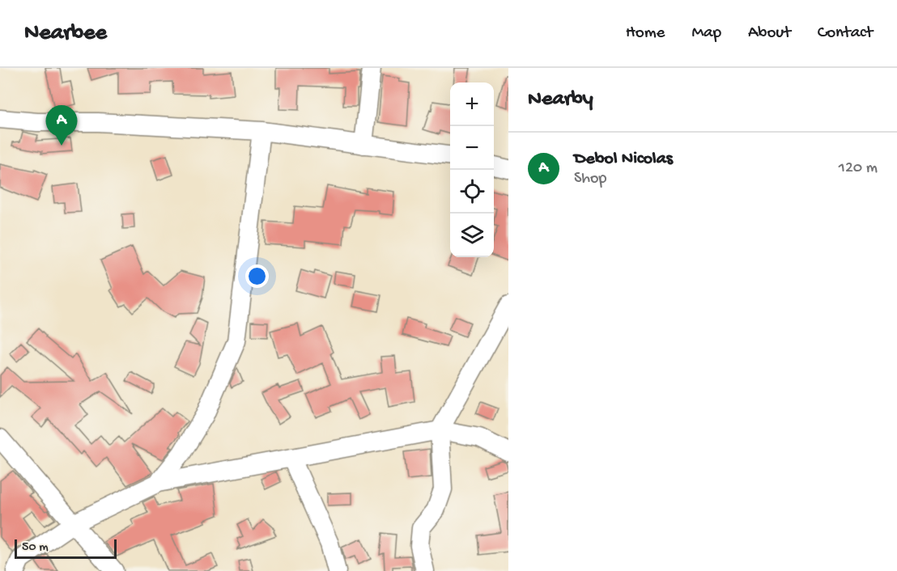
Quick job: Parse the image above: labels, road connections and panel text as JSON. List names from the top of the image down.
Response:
{
  "scale_bar": "50 m",
  "page": {
    "header": "Nearbee",
    "nav": [
      "Home",
      "Map",
      "About",
      "Contact"
    ],
    "heading": "Nearby",
    "map_buttons": ["+", "−"],
    "pins": "A",
    "list": [
      {
        "mark": "A",
        "name": "Debol Nicolas",
        "note": "Shop",
        "value": "120 m"
      }
    ],
    "scale": "50 m"
  }
}
